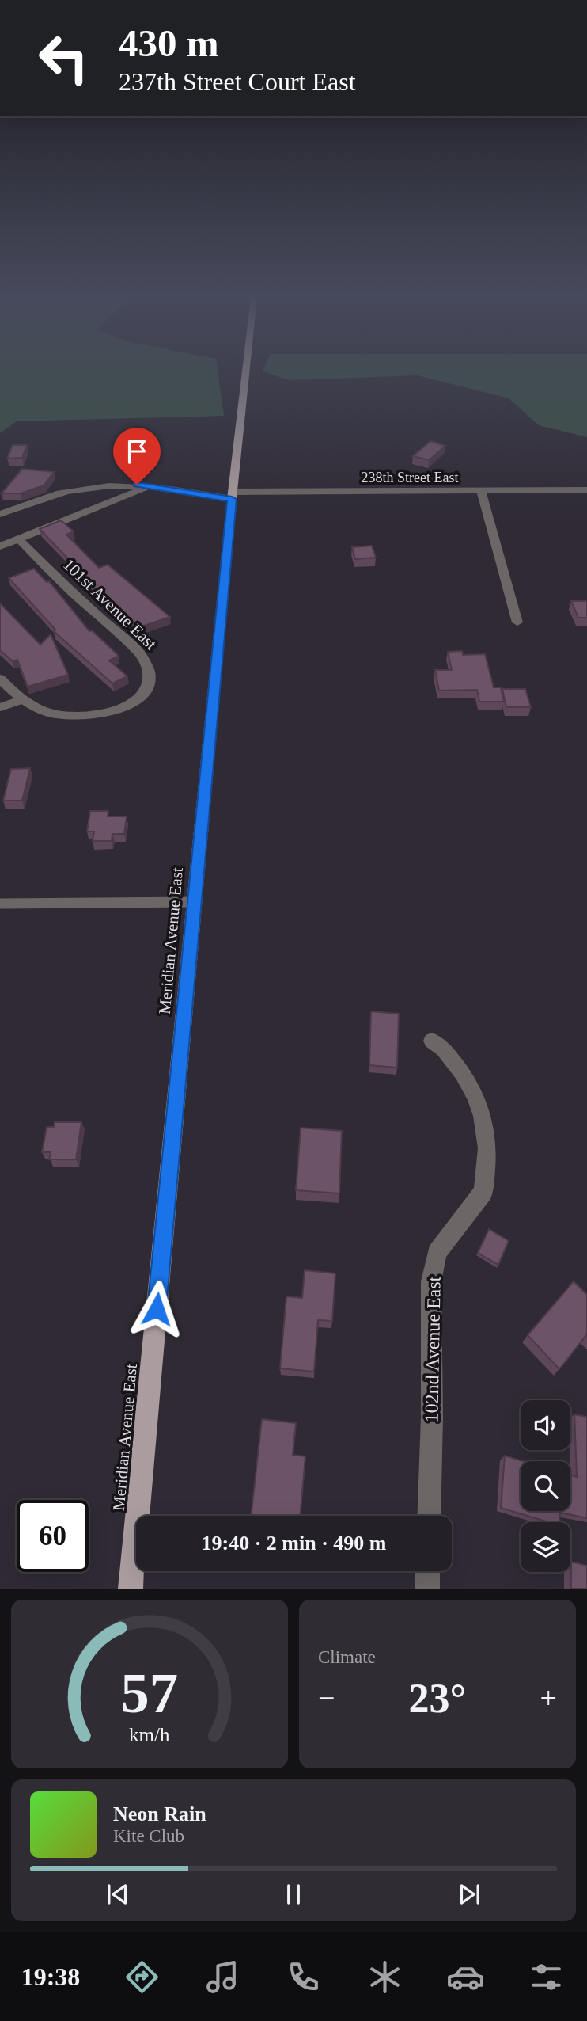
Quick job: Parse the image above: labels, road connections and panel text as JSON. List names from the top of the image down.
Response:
{
  "streets": {
    "main road": ["Meridian Avenue East"],
    "street": ["238th Street East", "101st Avenue East", "102nd Avenue East"]
  },
  "crossings": [
    ["238th Street East", "Meridian Avenue East"]
  ],
  "page": {
    "turn": ["430 m", "237th Street Court East"],
    "limit": "60",
    "trip": "19:40 · 2 min · 490 m",
    "tile": "Climate",
    "heat": ["−", "23°", "+"],
    "song": ["Neon Rain", "Kite Club"],
    "tabs": "19:38",
    "gauge": ["57", "km/h"]
  }
}
